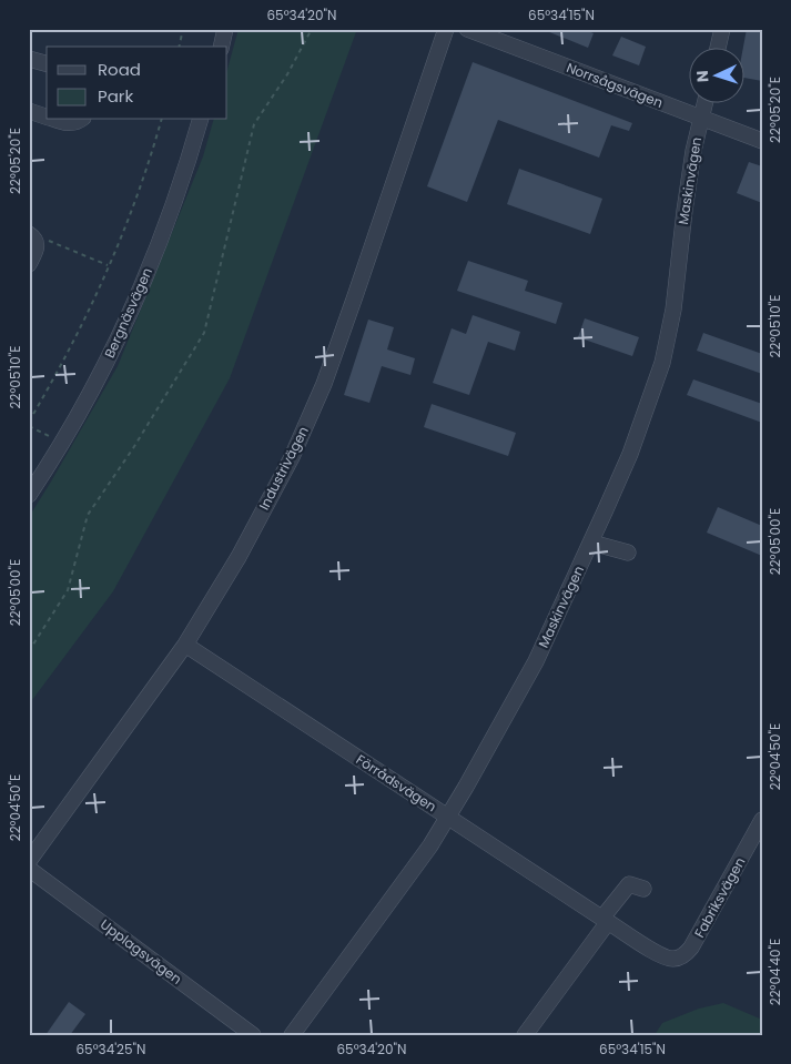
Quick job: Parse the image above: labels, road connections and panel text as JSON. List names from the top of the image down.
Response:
{
  "streets": {
    "street": [
      "Norrsågsvägen",
      "Maskinvägen",
      "Bergnäsvägen",
      "Industrivägen",
      "Förrådsvägen",
      "Fabriksvägen",
      "Upplagsvägen"
    ]
  },
  "crossings": [
    ["Norrsågsvägen", "Maskinvägen"],
    ["Maskinvägen", "Förrådsvägen"],
    ["Industrivägen", "Förrådsvägen"],
    ["Förrådsvägen", "Fabriksvägen"]
  ],
  "legend": ["Road", "Park"],
  "north": "left",
  "coordinates": [
    "65°34'20\"N",
    "65°34'15\"N",
    "22°05'20\"E",
    "22°05'10\"E",
    "22°05'00\"E",
    "22°04'50\"E",
    "22°04'40\"E",
    "65°34'25\"N"
  ]
}
